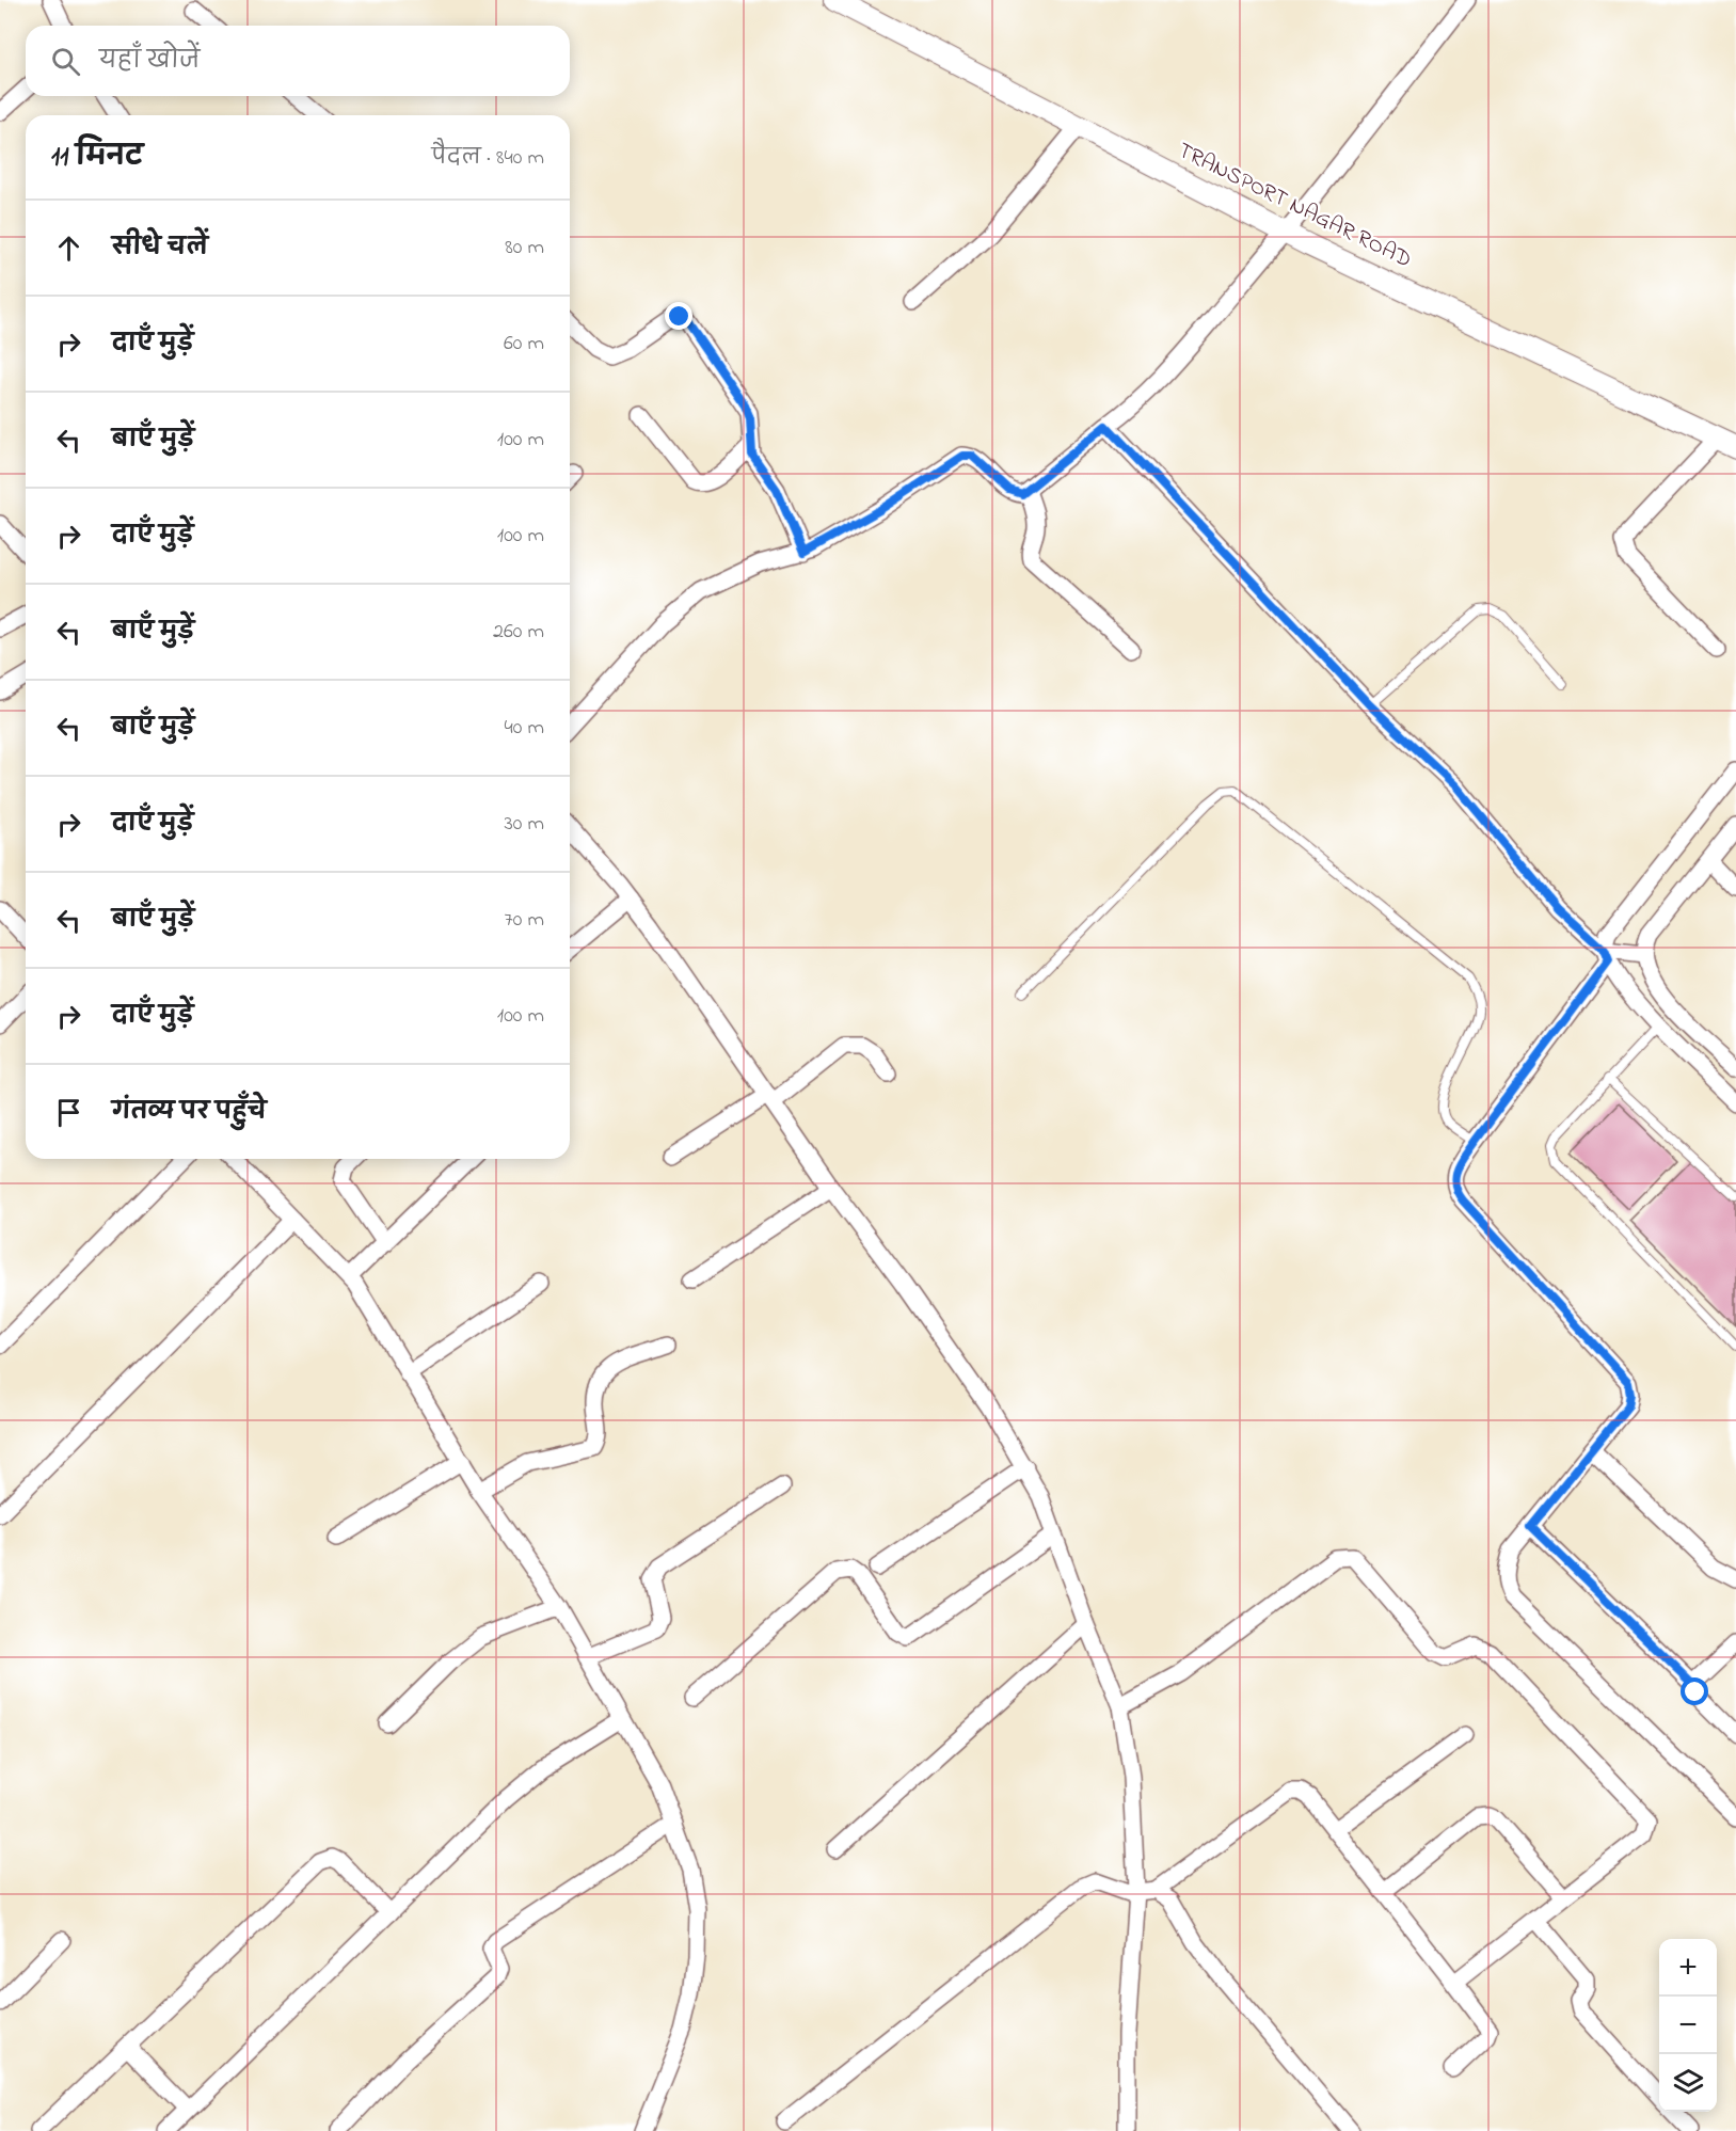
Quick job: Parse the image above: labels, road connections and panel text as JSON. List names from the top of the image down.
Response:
{
  "streets": {
    "street": ["TRANSPORT NAGAR ROAD"]
  },
  "page": {
    "search": "यहाँ खोजें",
    "heading": ["11 मिनट", "पैदल · 840 m"],
    "list": [
      ["सीधे चलें", "80 m"],
      ["दाएँ मुड़ें", "60 m"],
      ["बाएँ मुड़ें", "100 m"],
      ["दाएँ मुड़ें", "100 m"],
      ["बाएँ मुड़ें", "260 m"],
      ["बाएँ मुड़ें", "40 m"],
      ["दाएँ मुड़ें", "30 m"],
      ["बाएँ मुड़ें", "70 m"],
      ["दाएँ मुड़ें", "100 m"],
      "गंतव्य पर पहुँचे"
    ],
    "map_buttons": ["+", "−"]
  }
}
